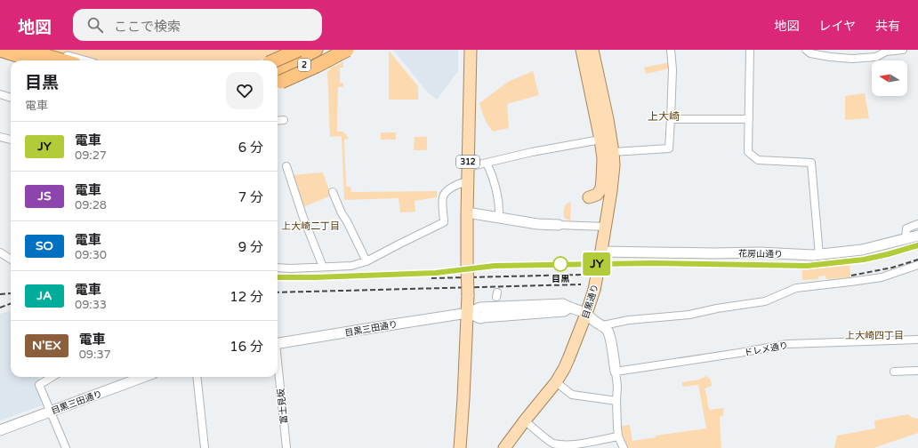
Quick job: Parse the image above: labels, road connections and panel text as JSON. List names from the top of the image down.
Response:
{
  "streets": {
    "highway": ["2"],
    "main road": ["312", "目黒通り"],
    "street": [
      "花房山通り",
      "目黒三田通り",
      "ドレメ通り",
      "富士見坂"
    ]
  },
  "crossings": [
    ["312", "目黒三田通り"],
    ["花房山通り", "目黒通り"]
  ],
  "districts": ["上大崎", "上大崎二丁目", "上大崎四丁目"],
  "places": ["目黒"],
  "north": "left",
  "page": {
    "header": "地図",
    "search": "ここで検索",
    "nav": ["地図", "レイヤ", "共有"],
    "on_map": "JY",
    "heading": ["目黒", "電車"],
    "list": [
      {
        "mark": "JY",
        "name": "電車",
        "note": "09:27",
        "value": "6 分"
      },
      {
        "mark": "JS",
        "name": "電車",
        "note": "09:28",
        "value": "7 分"
      },
      {
        "mark": "SO",
        "name": "電車",
        "note": "09:30",
        "value": "9 分"
      },
      {
        "mark": "JA",
        "name": "電車",
        "note": "09:33",
        "value": "12 分"
      },
      {
        "mark": "N'EX",
        "name": "電車",
        "note": "09:37",
        "value": "16 分"
      }
    ]
  }
}
